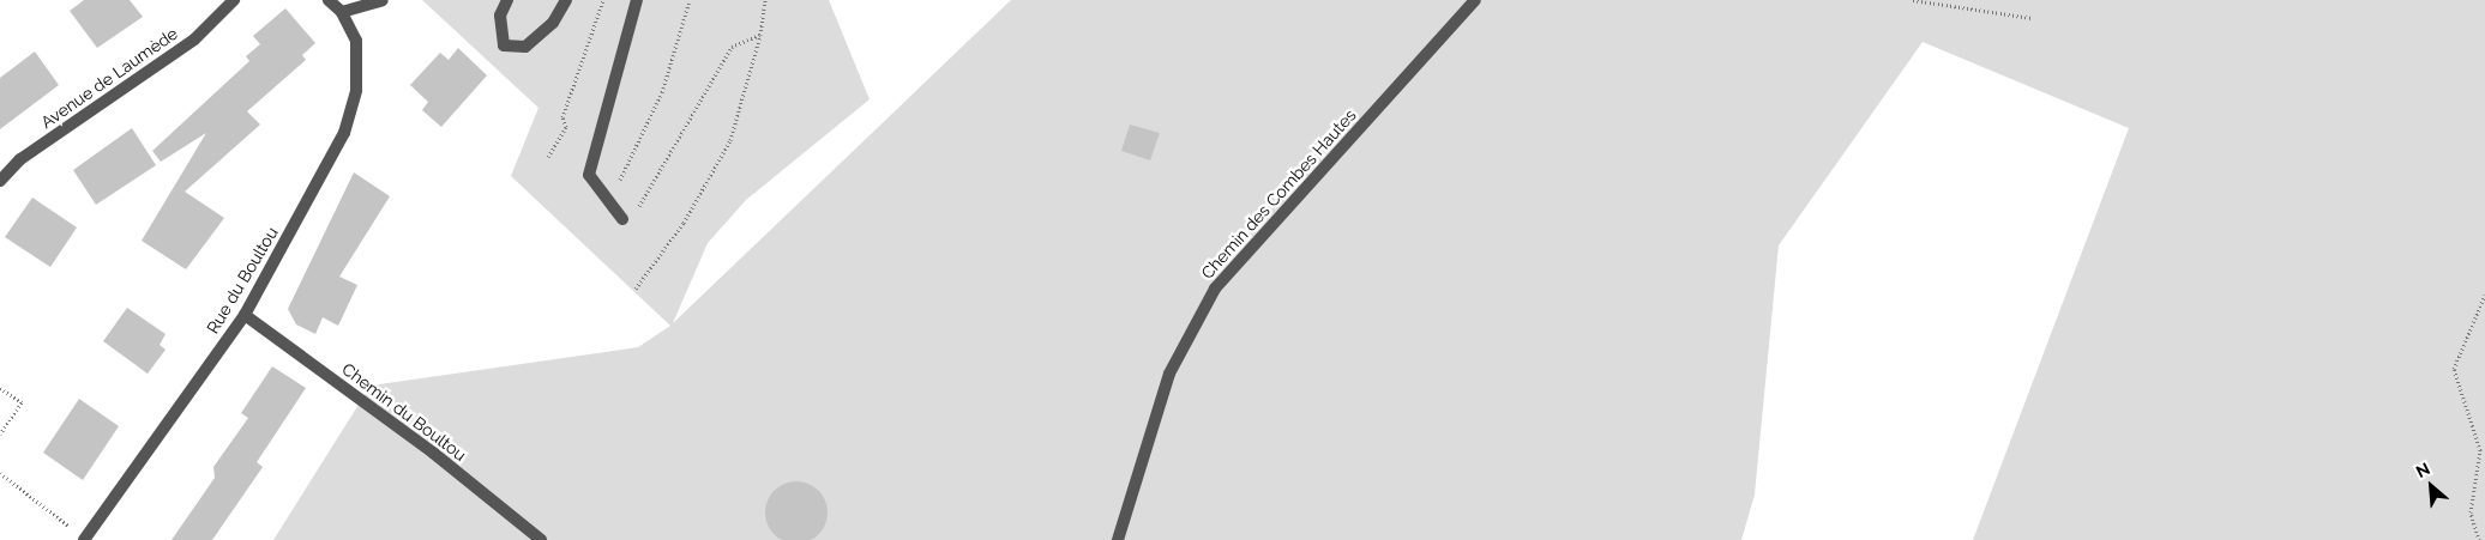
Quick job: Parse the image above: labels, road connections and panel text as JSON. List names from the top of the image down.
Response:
{
  "streets": {
    "street": [
      "Avenue de Laumède",
      "Chemin des Combes Hautes",
      "Rue du Boultou",
      "Chemin du Boultou"
    ]
  },
  "crossings": [
    ["Rue du Boultou", "Chemin du Boultou"]
  ],
  "north": "top left"
}
